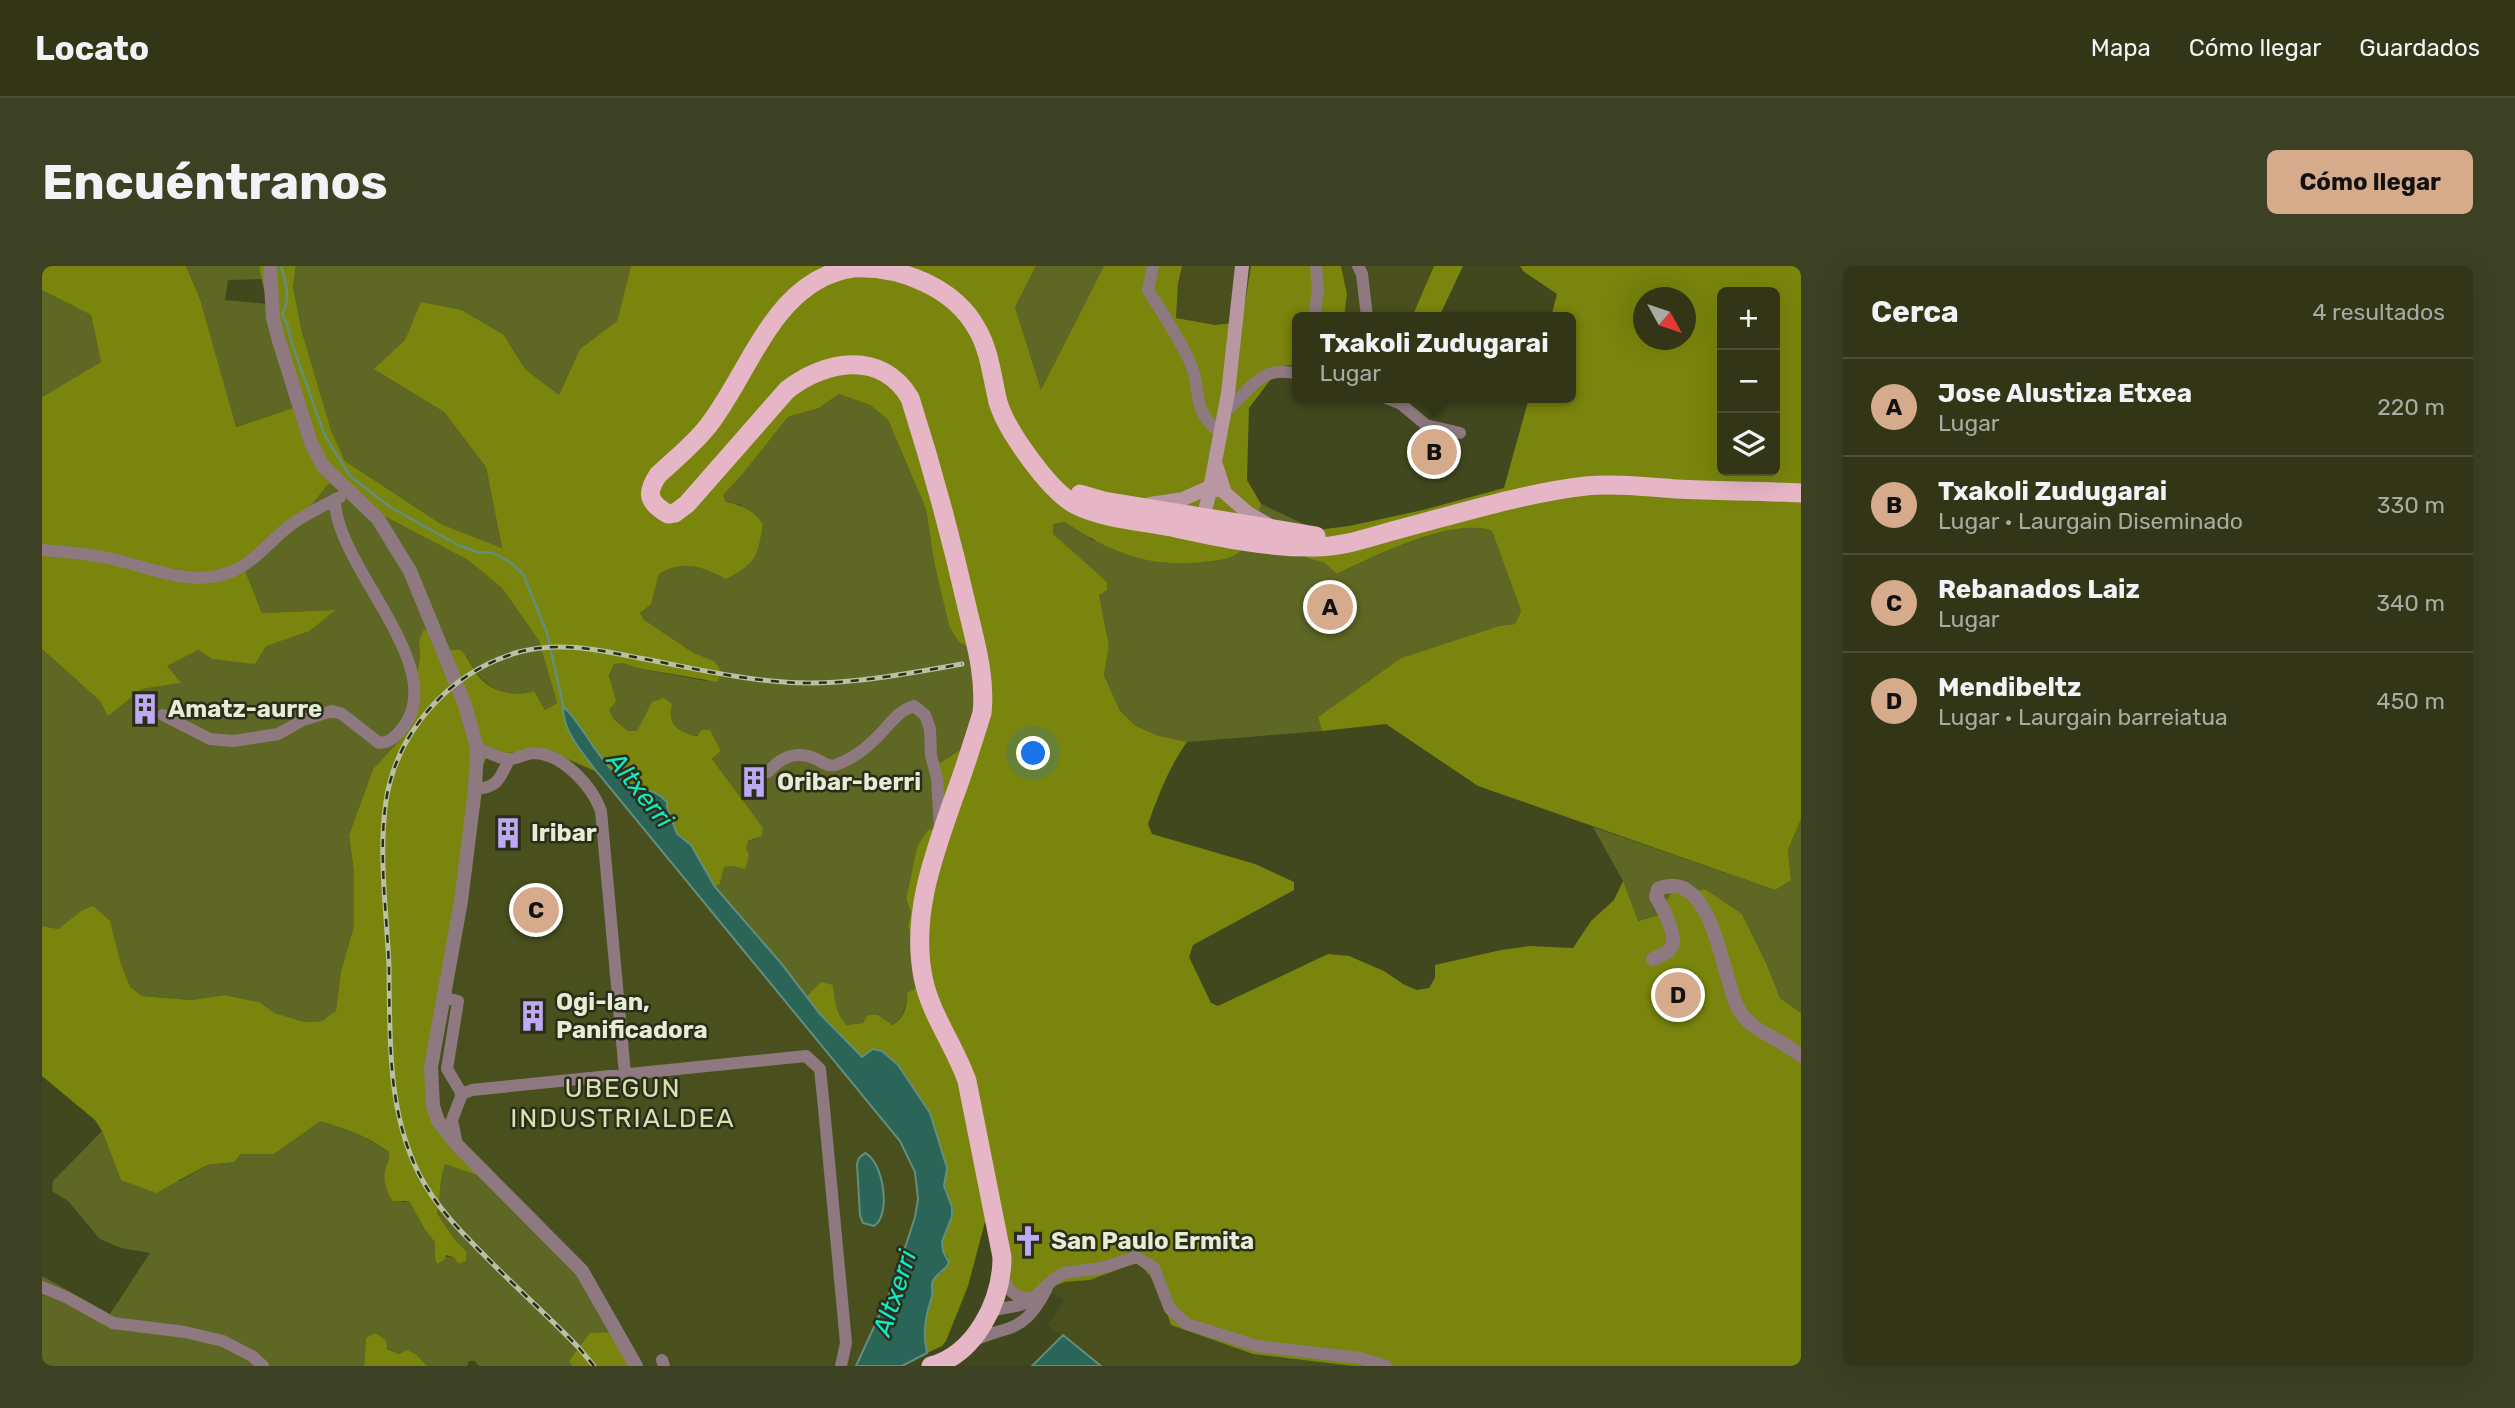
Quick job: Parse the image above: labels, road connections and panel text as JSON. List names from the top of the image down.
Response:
{
  "districts": ["UBEGUN INDUSTRIALDEA"],
  "water": ["Altxerri"],
  "places": {
    "building": [
      "Amatz-aurre",
      "Oribar-berri",
      "Iribar",
      "Ogi-lan, Panificadora"
    ],
    "church": ["San Paulo Ermita"]
  },
  "north": "bottom right",
  "page": {
    "header": "Locato",
    "nav": ["Mapa", "Cómo llegar", "Guardados"],
    "buttons": "Cómo llegar",
    "title": "Encuéntranos",
    "heading": ["Cerca", "4 resultados"],
    "map_buttons": ["+", "−"],
    "popup": ["Txakoli Zudugarai", "Lugar"],
    "list": [
      {
        "mark": "A",
        "name": "Jose Alustiza Etxea",
        "note": "Lugar",
        "value": "220 m"
      },
      {
        "mark": "B",
        "name": "Txakoli Zudugarai",
        "note": "Lugar · Laurgain Diseminado",
        "value": "330 m"
      },
      {
        "mark": "C",
        "name": "Rebanados Laiz",
        "note": "Lugar",
        "value": "340 m"
      },
      {
        "mark": "D",
        "name": "Mendibeltz",
        "note": "Lugar · Laurgain barreiatua",
        "value": "450 m"
      }
    ],
    "pins": [
      "B",
      "A",
      "C",
      "D"
    ]
  }
}
